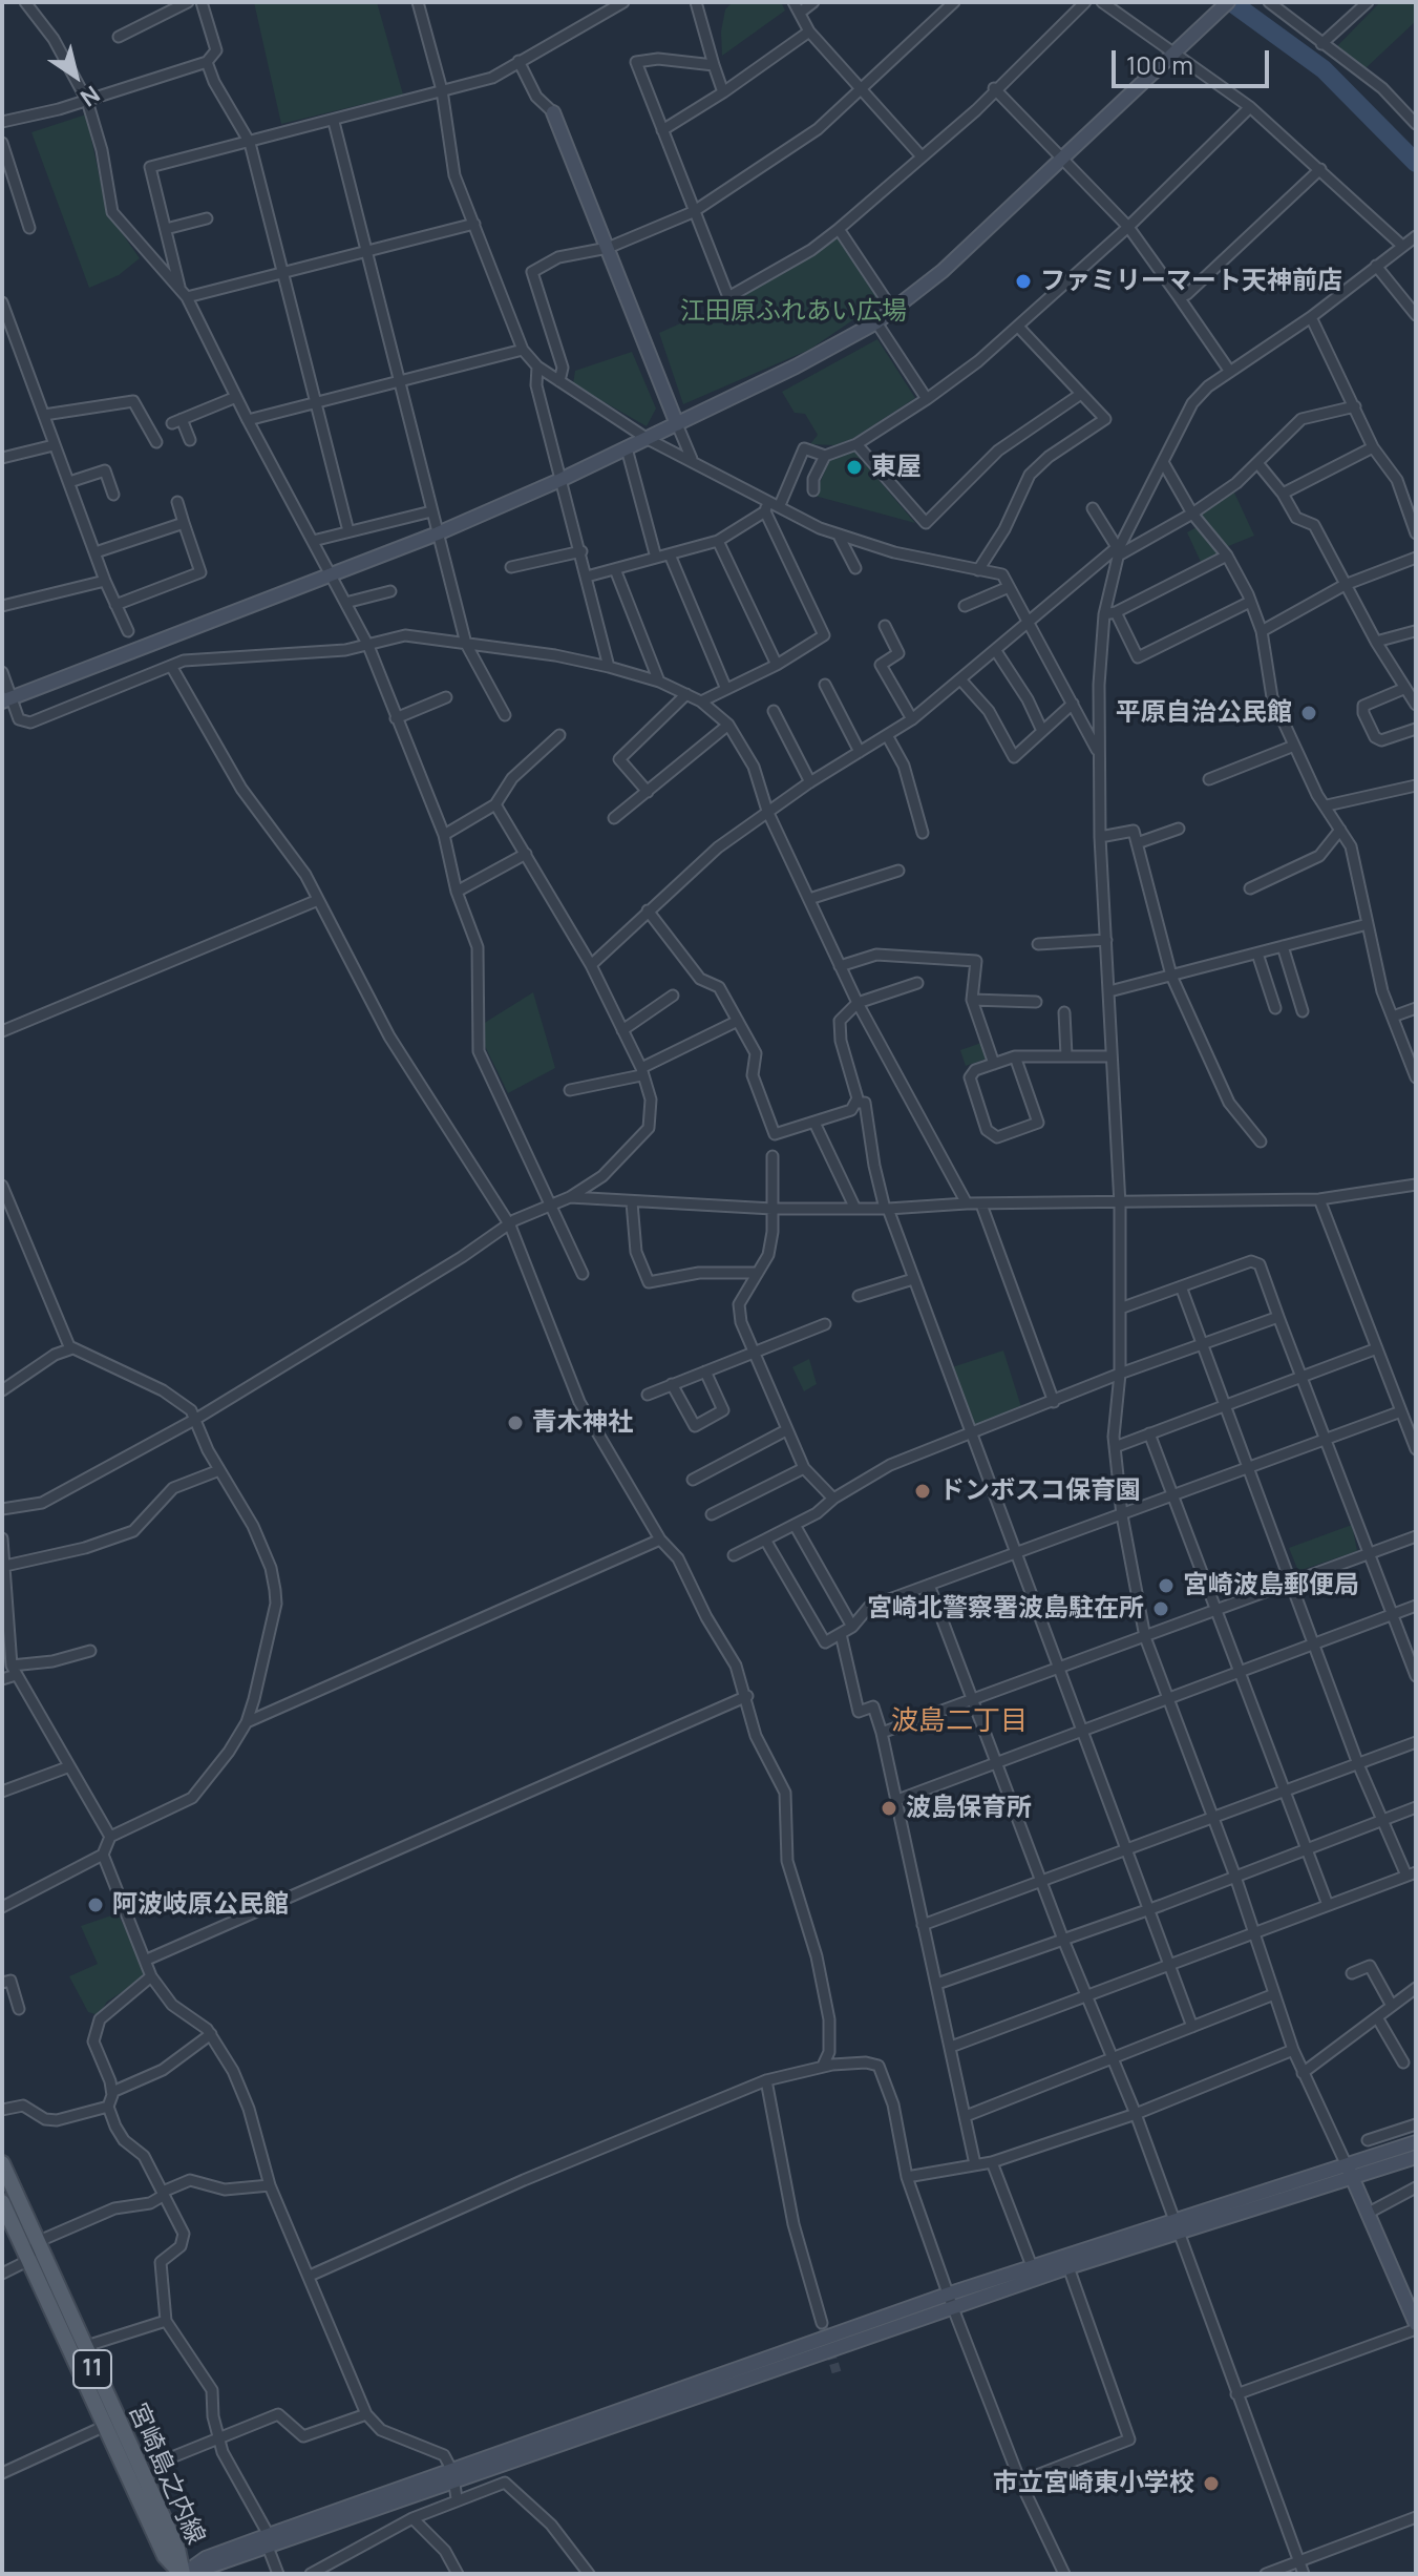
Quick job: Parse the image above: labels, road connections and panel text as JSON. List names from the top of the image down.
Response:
{
  "streets": {
    "main road": ["11", "宮崎島之内線"]
  },
  "districts": ["波島二丁目"],
  "parks": ["江田原ふれあい広場"],
  "places": [
    "ファミリーマート天神前店",
    "東屋",
    "平原自治公民館",
    "青木神社",
    "ドンボスコ保育園",
    "宮崎波島郵便局",
    "宮崎北警察署波島駐在所",
    "波島保育所",
    "阿波岐原公民館",
    "市立宮崎東小学校"
  ],
  "scale_bar": "100 m",
  "north": "bottom right"
}
